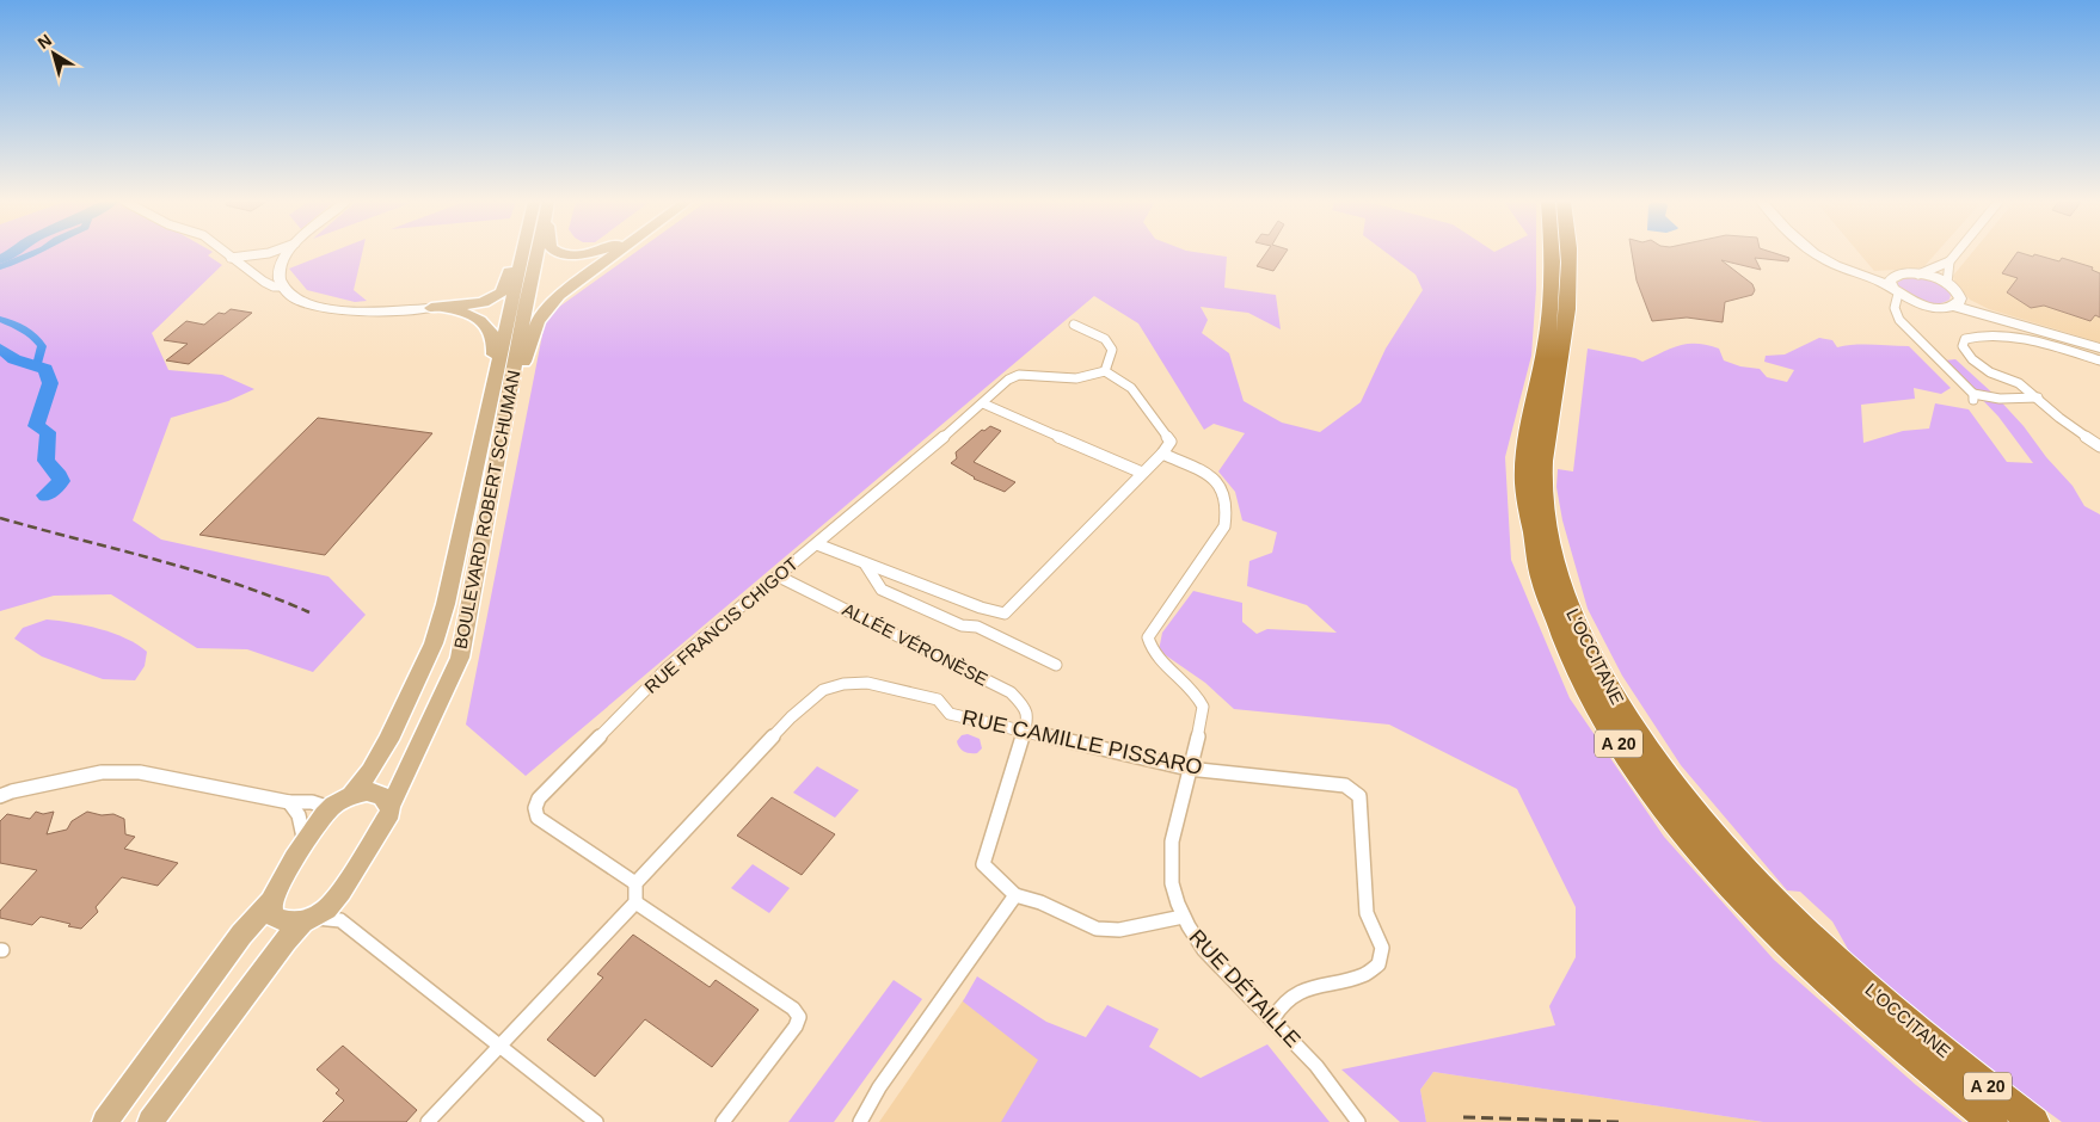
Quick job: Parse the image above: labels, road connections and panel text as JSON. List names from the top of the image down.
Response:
{
  "streets": {
    "highway": ["L'OCCITANE", "A 20"],
    "main road": ["BOULEVARD ROBERT SCHUMAN"],
    "street": [
      "RUE FRANCIS CHIGOT",
      "ALLÉE VÉRONÈSE",
      "RUE CAMILLE PISSARO",
      "RUE DÉTAILLE"
    ]
  },
  "crossings": [
    ["RUE FRANCIS CHIGOT", "ALLÉE VÉRONÈSE"],
    ["RUE FRANCIS CHIGOT", "RUE CAMILLE PISSARO"],
    ["ALLÉE VÉRONÈSE", "RUE CAMILLE PISSARO"],
    ["RUE CAMILLE PISSARO", "RUE DÉTAILLE"]
  ],
  "north": "top left"
}
